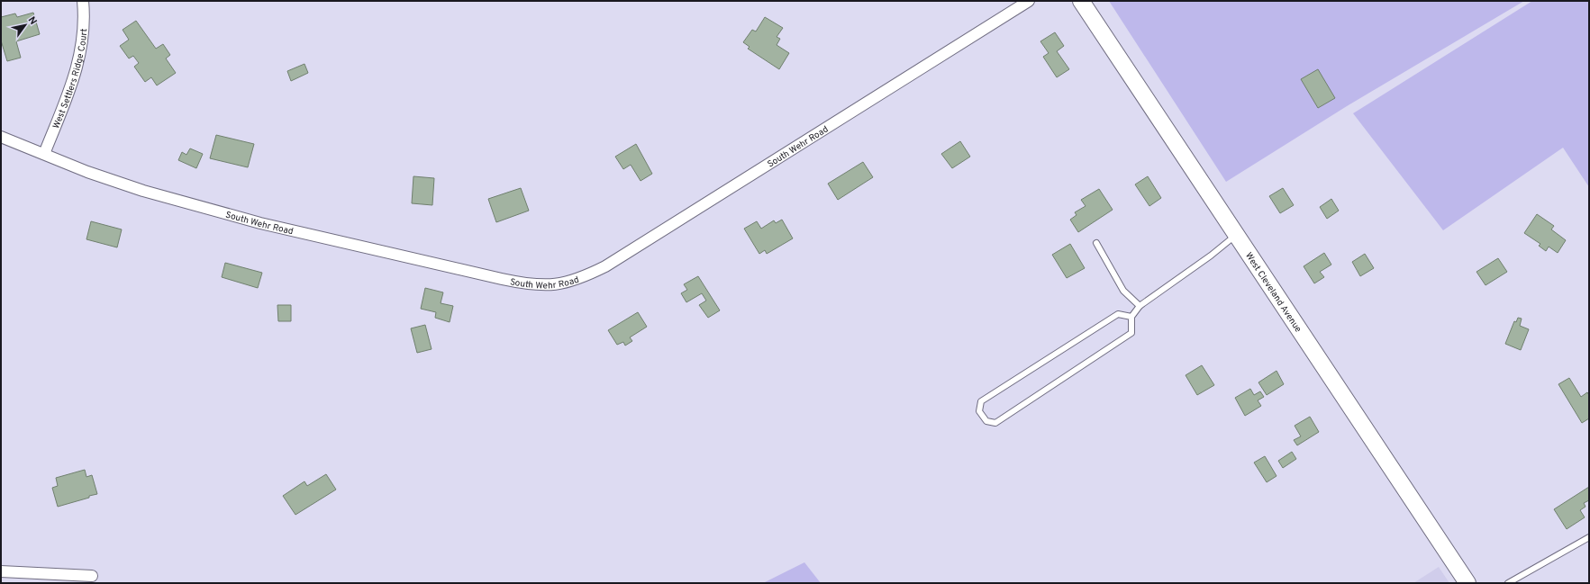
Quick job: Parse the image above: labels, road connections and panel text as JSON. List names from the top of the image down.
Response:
{
  "streets": {
    "main road": ["West Cleveland Avenue"],
    "street": ["West Settlers Ridge Court", "South Wehr Road"]
  },
  "crossings": [
    ["West Settlers Ridge Court", "South Wehr Road"]
  ],
  "north": "top right"
}
